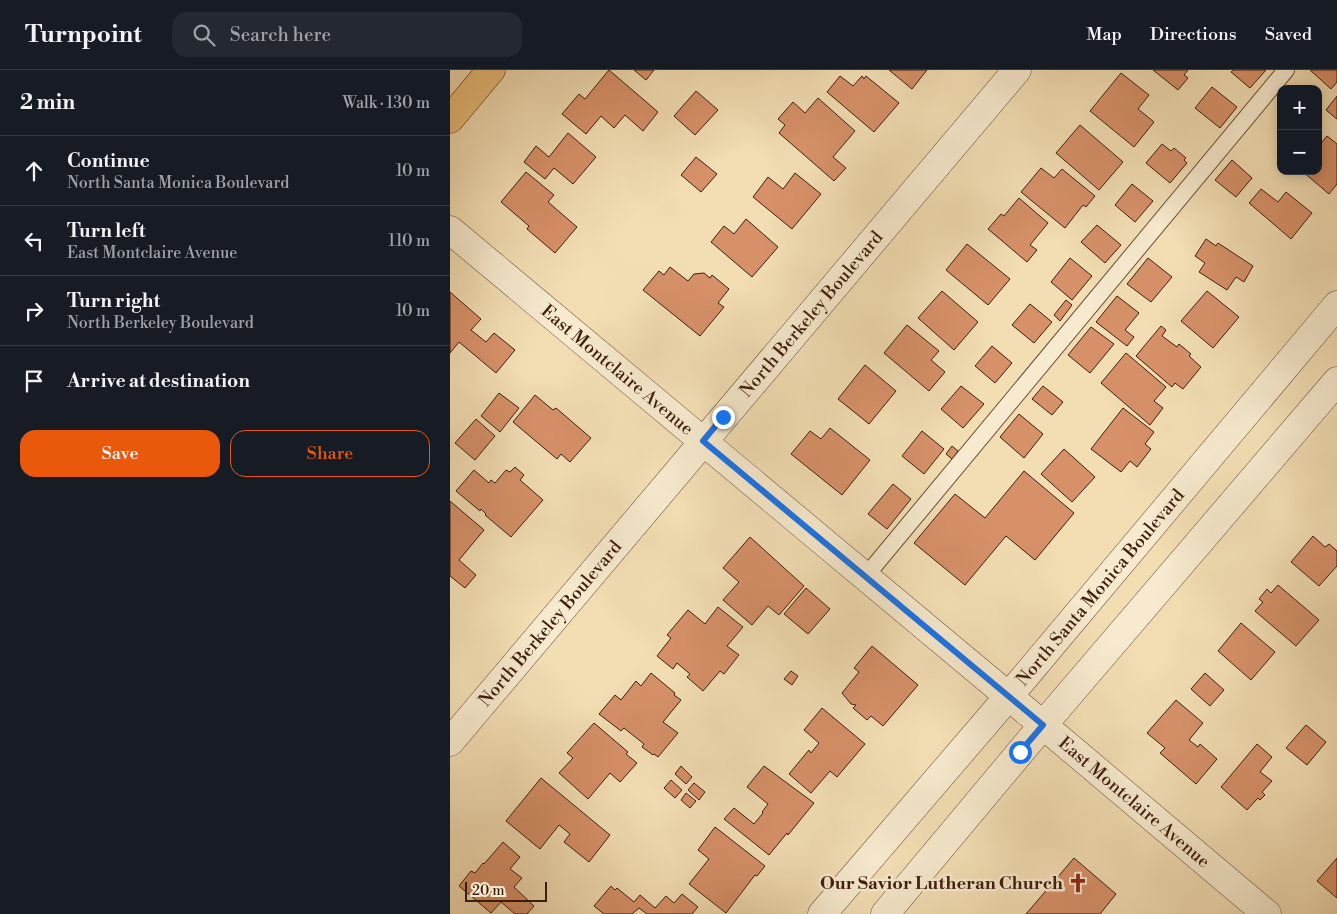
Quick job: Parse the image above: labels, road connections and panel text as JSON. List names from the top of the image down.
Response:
{
  "streets": {
    "street": ["North Berkeley Boulevard", "East Montclaire Avenue", "North Santa Monica Boulevard"]
  },
  "crossings": [
    ["North Berkeley Boulevard", "East Montclaire Avenue"],
    ["East Montclaire Avenue", "North Santa Monica Boulevard"]
  ],
  "places": {
    "church": ["Our Savior Lutheran Church"]
  },
  "scale_bar": "20 m",
  "page": {
    "header": "Turnpoint",
    "search": "Search here",
    "nav": ["Map", "Directions", "Saved"],
    "heading": ["2 min", "Walk · 130 m"],
    "map_buttons": ["+", "−"],
    "list": [
      ["Continue", "North Santa Monica Boulevard", "10 m"],
      ["Turn left", "East Montclaire Avenue", "110 m"],
      ["Turn right", "North Berkeley Boulevard", "10 m"],
      "Arrive at destination"
    ],
    "buttons": ["Save", "Share"],
    "scale": "20 m"
  }
}
